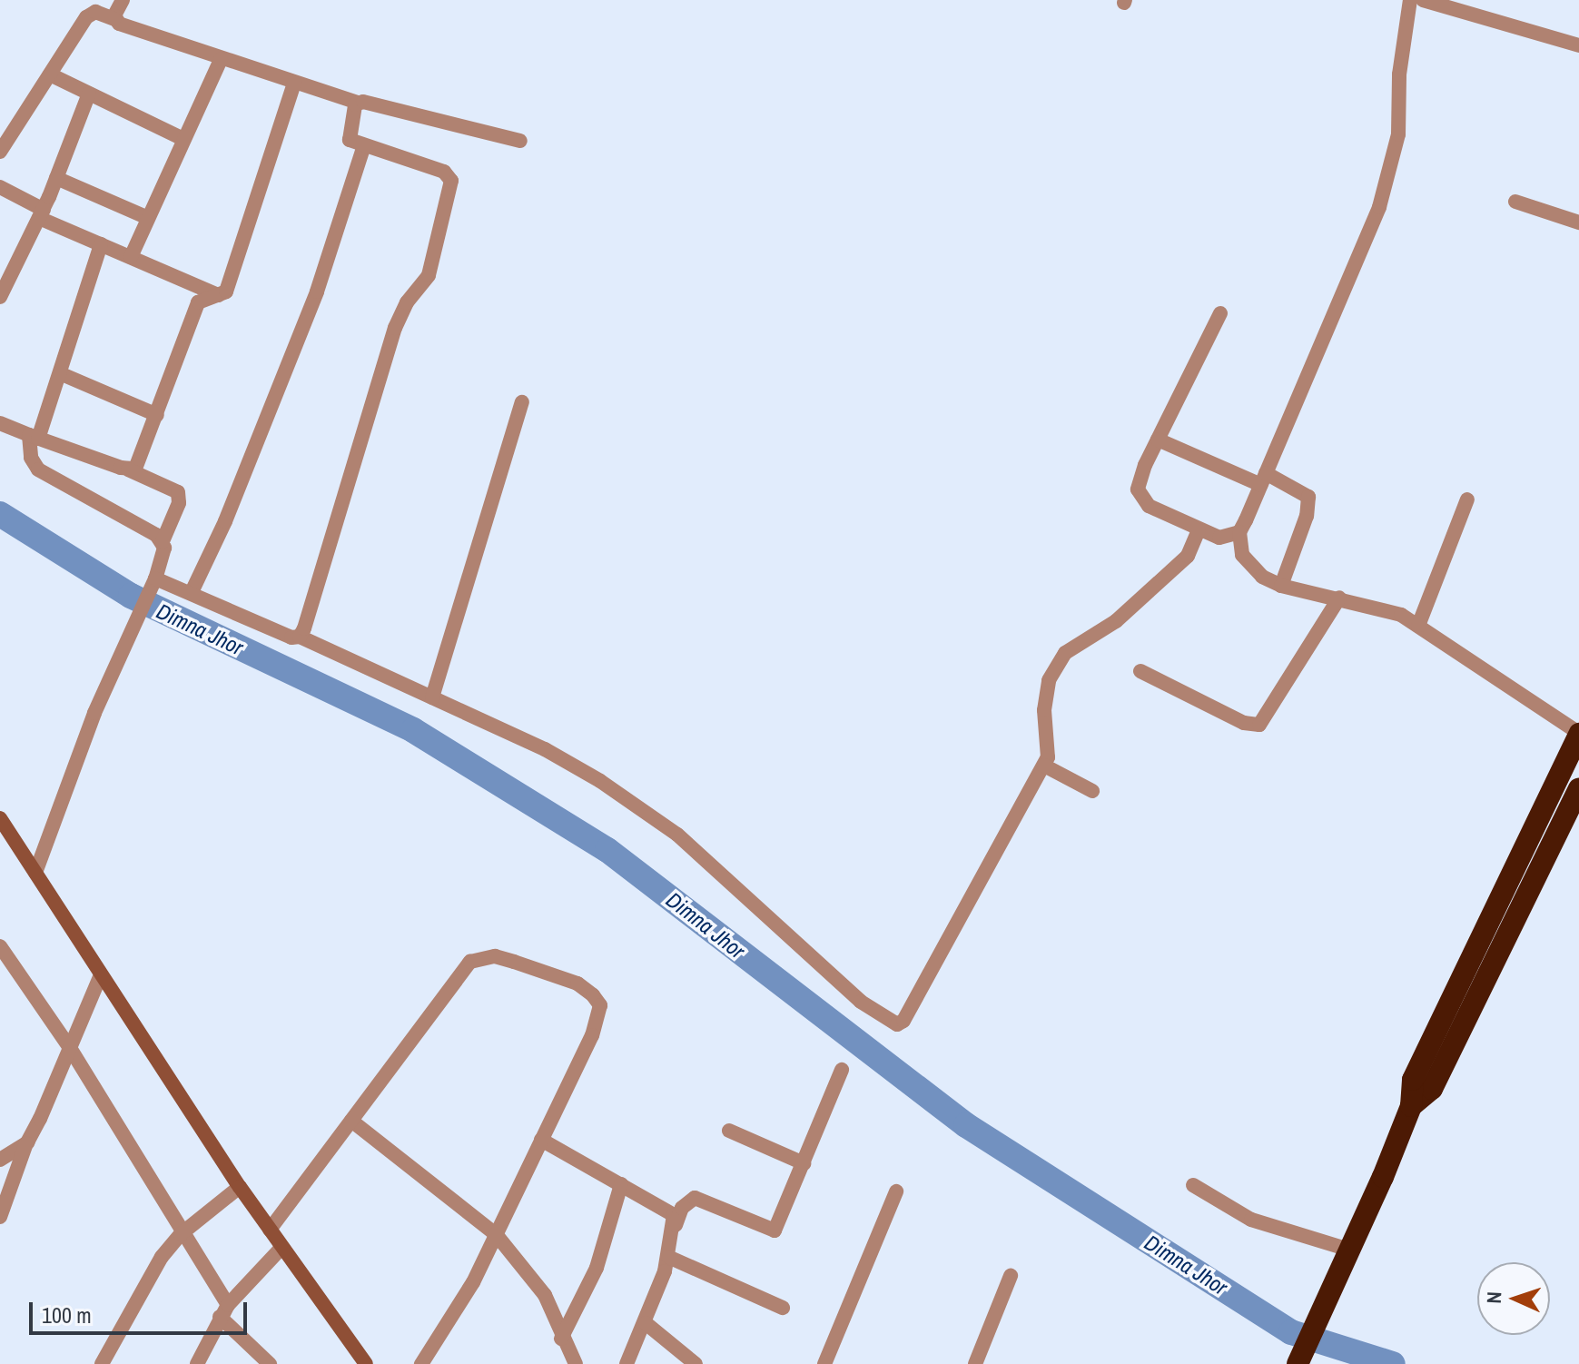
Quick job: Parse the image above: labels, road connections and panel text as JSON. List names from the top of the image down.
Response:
{
  "water": ["Dimna Jhor"],
  "scale_bar": "100 m",
  "north": "left"
}
